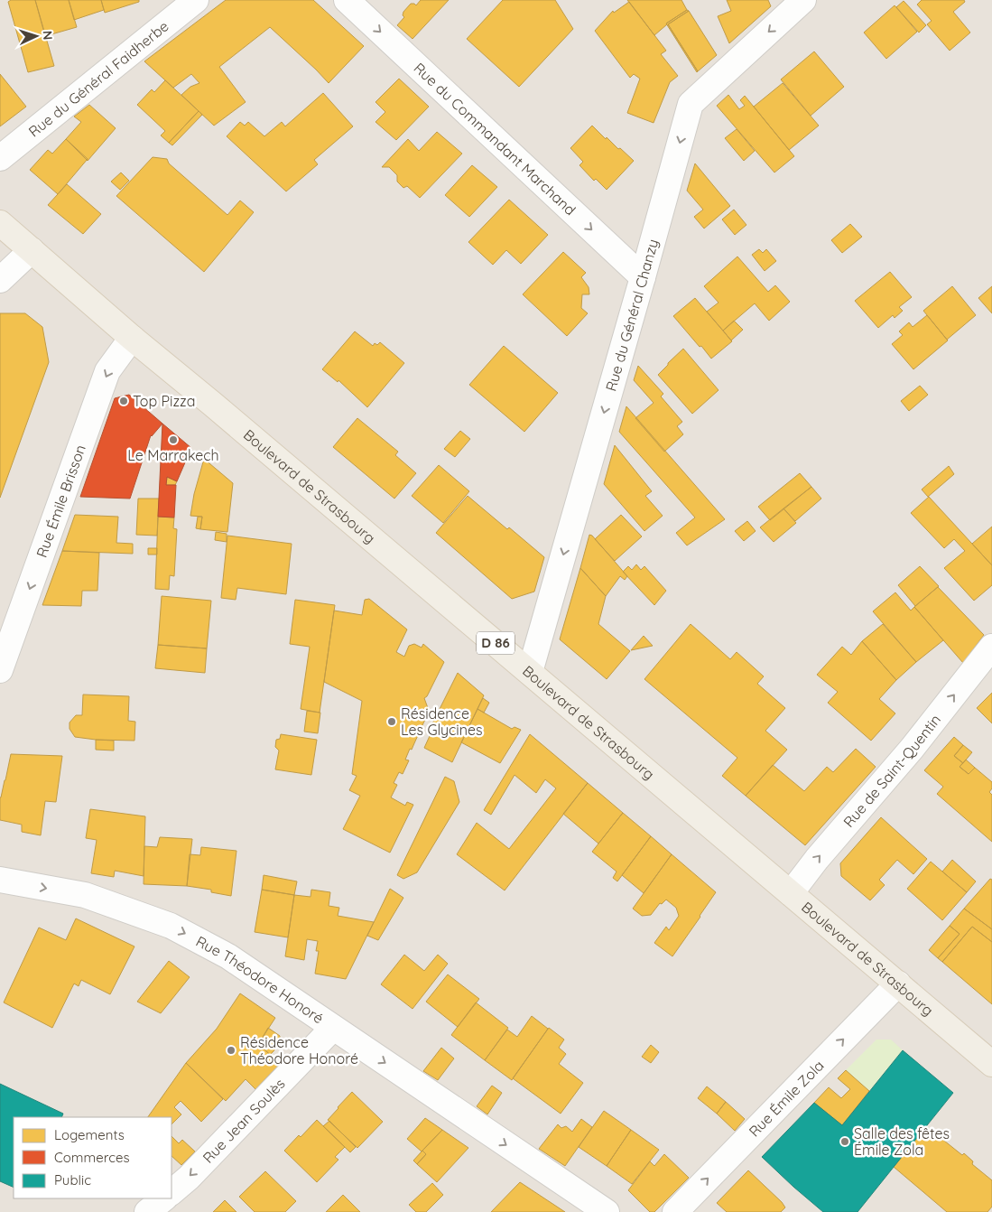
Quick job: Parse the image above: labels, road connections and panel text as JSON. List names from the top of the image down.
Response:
{
  "streets": {
    "main road": ["Boulevard de Strasbourg", "D 86"],
    "street": [
      "Rue du Général Faidherbe",
      "Rue du Commandant Marchand",
      "Rue du Général Chanzy",
      "Rue Émile Brisson",
      "Rue de Saint-Quentin",
      "Rue Théodore Honoré",
      "Rue Émile Zola",
      "Rue Jean Soulès"
    ]
  },
  "crossings": [
    ["Rue du Commandant Marchand", "Rue du Général Chanzy"],
    ["Rue du Général Chanzy", "Boulevard de Strasbourg"],
    ["Boulevard de Strasbourg", "Rue Émile Brisson"],
    ["Boulevard de Strasbourg", "Rue de Saint-Quentin"],
    ["Boulevard de Strasbourg", "Rue Émile Zola"],
    ["Rue Théodore Honoré", "Rue Jean Soulès"]
  ],
  "one_way": [
    "Rue du Commandant Marchand",
    "Rue du Général Chanzy",
    "Rue Émile Brisson",
    "Rue de Saint-Quentin",
    "Rue Théodore Honoré",
    "Rue Émile Zola",
    "Rue Jean Soulès"
  ],
  "places": [
    "Top Pizza",
    "Le Marrakech",
    "Résidence Les Glycines",
    "Résidence Théodore Honoré",
    "Salle des fêtes Émile Zola"
  ],
  "legend": ["Logements", "Commerces", "Public"],
  "north": "right"
}
